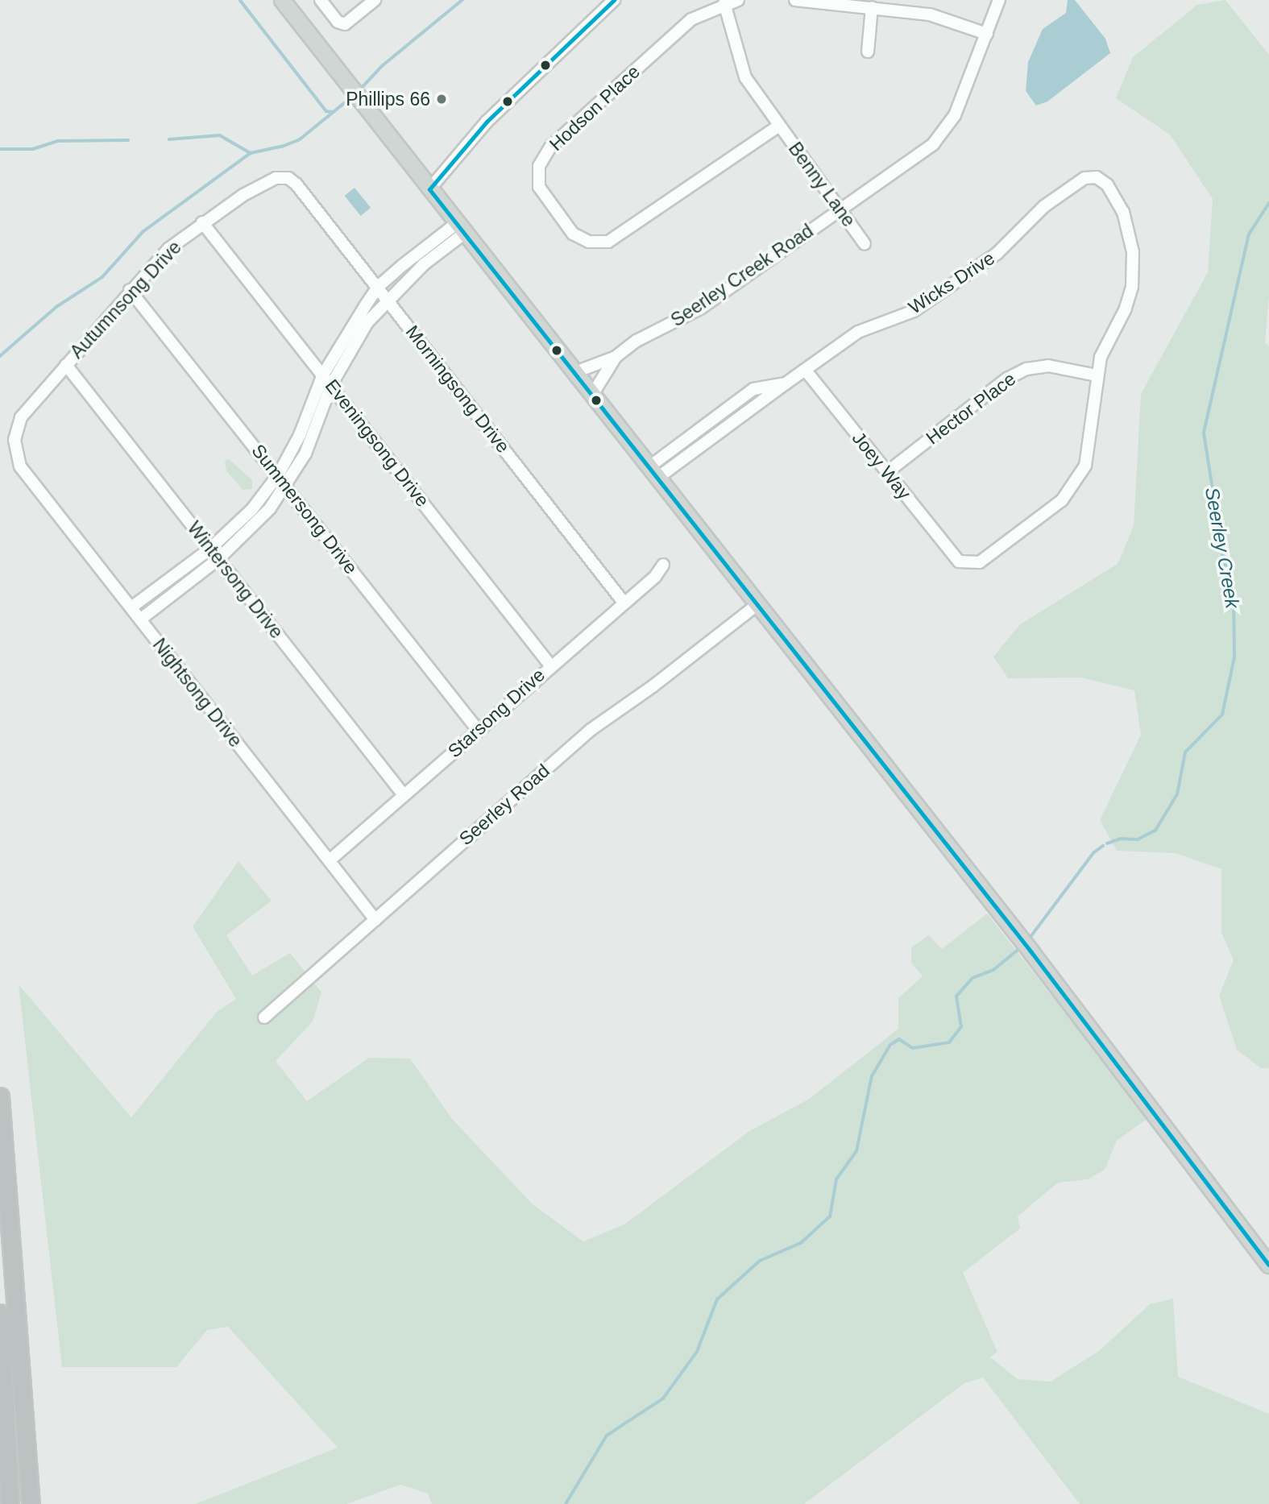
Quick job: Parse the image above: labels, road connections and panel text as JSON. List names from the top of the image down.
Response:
{
  "streets": {
    "street": [
      "Hodson Place",
      "Benny Lane",
      "Seerley Creek Road",
      "Wicks Drive",
      "Autumnsong Drive",
      "Morningsong Drive",
      "Hector Place",
      "Eveningsong Drive",
      "Joey Way",
      "Summersong Drive",
      "Wintersong Drive",
      "Nightsong Drive",
      "Starsong Drive",
      "Seerley Road"
    ]
  },
  "crossings": [
    ["Hodson Place", "Benny Lane"],
    ["Benny Lane", "Seerley Creek Road"],
    ["Wicks Drive", "Hector Place"],
    ["Wicks Drive", "Joey Way"],
    ["Autumnsong Drive", "Morningsong Drive"],
    ["Autumnsong Drive", "Eveningsong Drive"],
    ["Autumnsong Drive", "Summersong Drive"],
    ["Autumnsong Drive", "Wintersong Drive"],
    ["Autumnsong Drive", "Nightsong Drive"],
    ["Morningsong Drive", "Starsong Drive"],
    ["Hector Place", "Joey Way"],
    ["Eveningsong Drive", "Starsong Drive"],
    ["Summersong Drive", "Starsong Drive"],
    ["Wintersong Drive", "Starsong Drive"],
    ["Nightsong Drive", "Starsong Drive"],
    ["Nightsong Drive", "Seerley Road"]
  ],
  "water": ["Seerley Creek"],
  "places": ["Phillips 66"]
}
